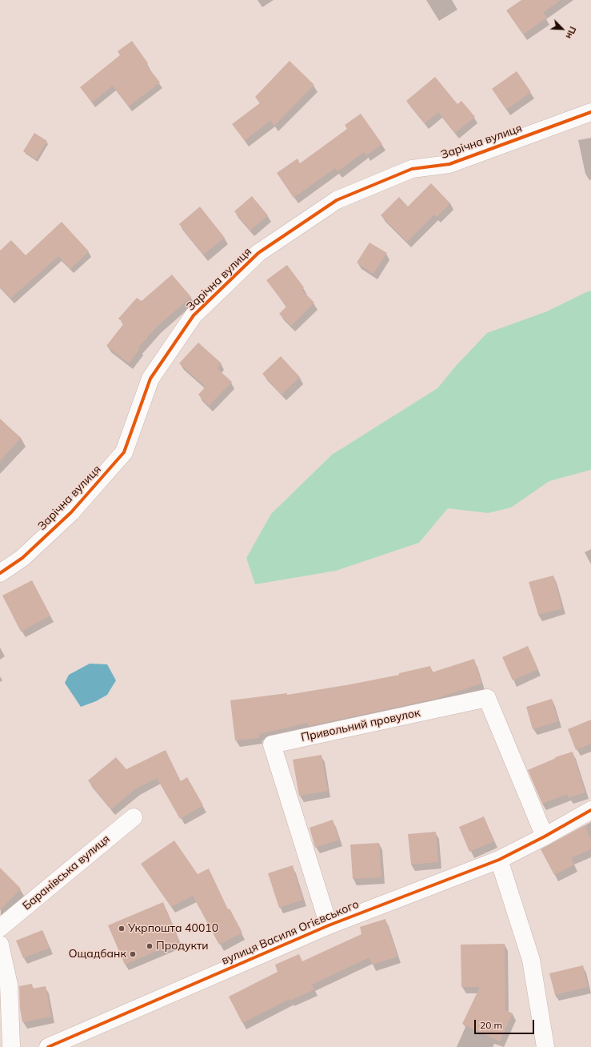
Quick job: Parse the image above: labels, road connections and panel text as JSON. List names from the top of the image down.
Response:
{
  "streets": {
    "street": [
      "Зарічна вулиця",
      "Привольний провулок",
      "Баранівська вулиця",
      "вулиця Василя Огієвського"
    ]
  },
  "crossings": [
    ["Привольний провулок", "вулиця Василя Огієвського"]
  ],
  "places": ["Укрпошта 40010", "Продукти", "Ощадбанк"],
  "scale_bar": "20 m",
  "north": "bottom right"
}
